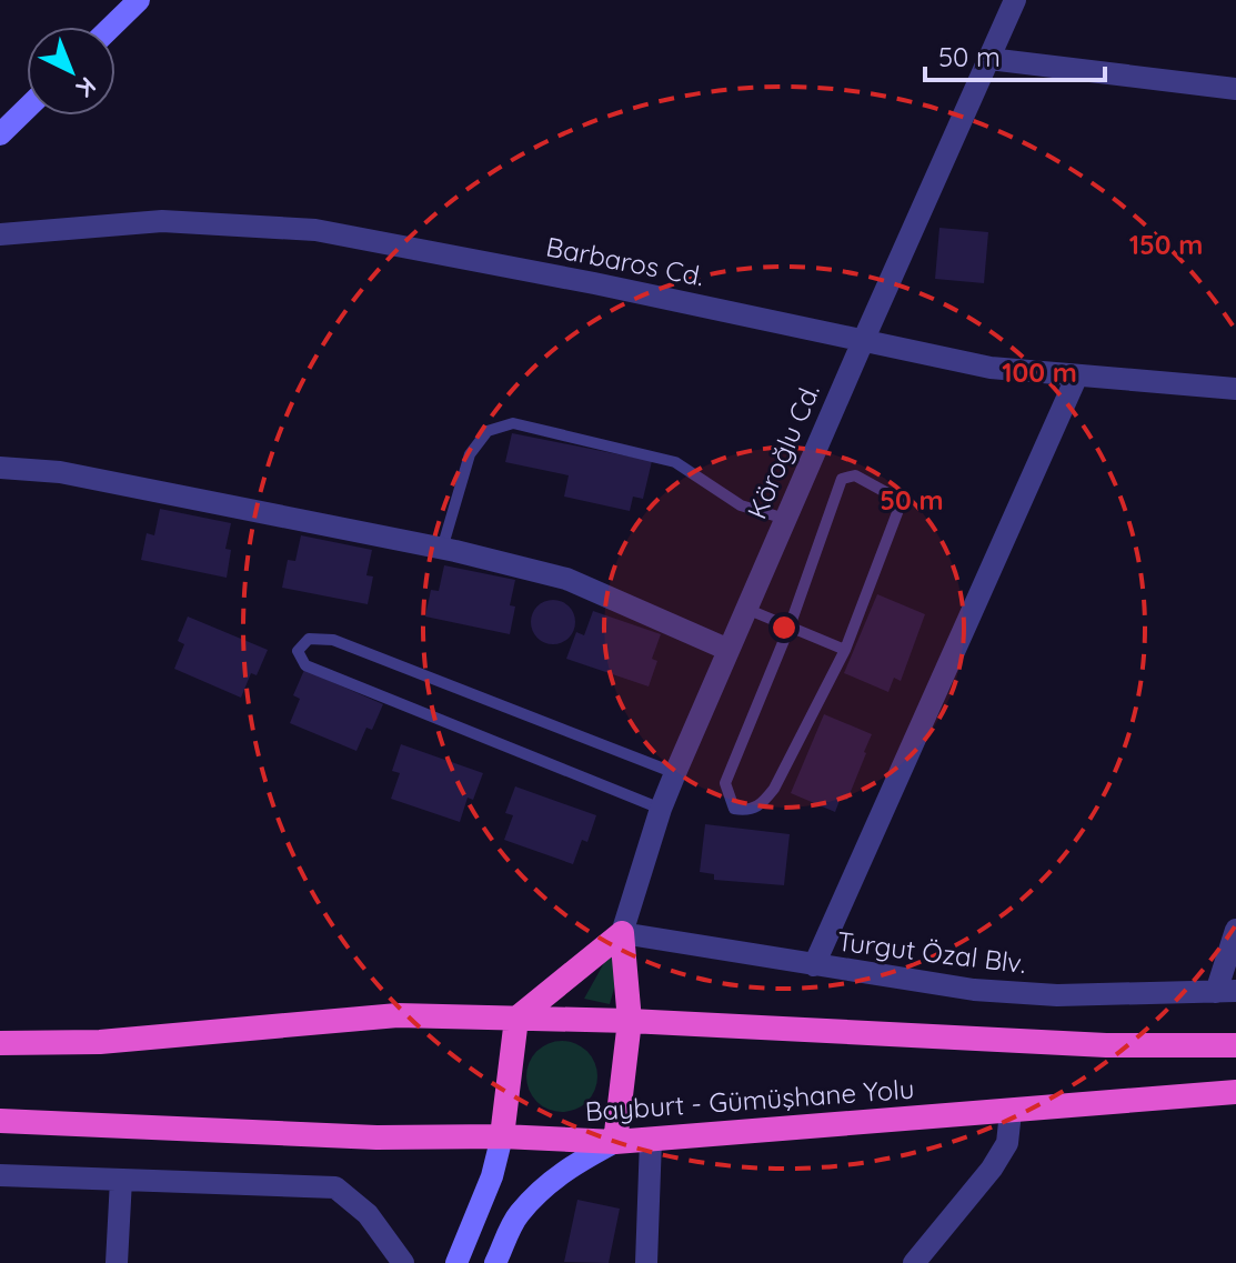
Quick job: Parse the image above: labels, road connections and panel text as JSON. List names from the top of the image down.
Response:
{
  "streets": {
    "highway": ["Bayburt - Gümüşhane Yolu"],
    "street": ["Barbaros Cd.", "Köroğlu Cd.", "Turgut Özal Blv."]
  },
  "crossings": [
    ["Barbaros Cd.", "Köroğlu Cd."],
    ["Köroğlu Cd.", "Turgut Özal Blv."]
  ],
  "scale_bar": "50 m",
  "north": "bottom right",
  "rings": ["150 m", "100 m", "50 m"]
}
